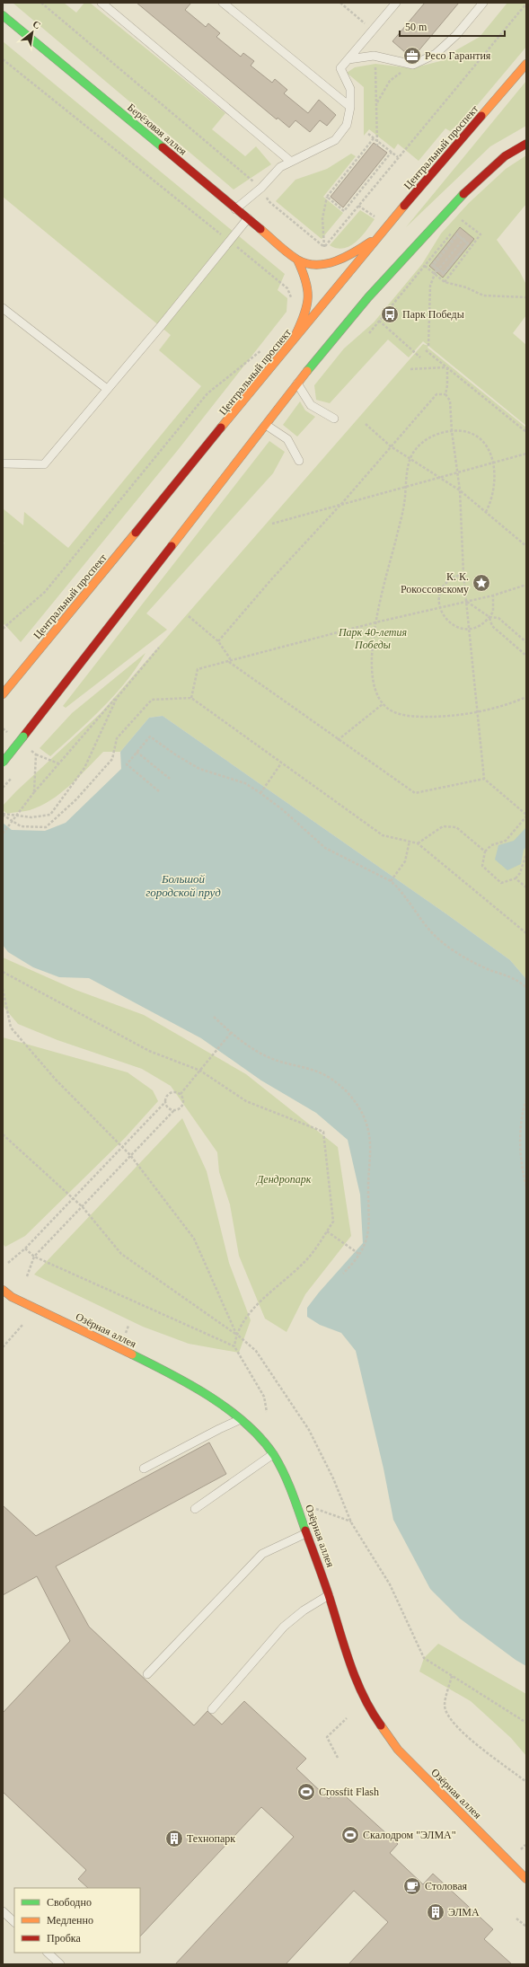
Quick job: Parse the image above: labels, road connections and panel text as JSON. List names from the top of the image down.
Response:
{
  "streets": {
    "main road": ["Берёзовая аллея", "Центральный проспект", "Озёрная аллея"]
  },
  "water": ["Большой городской пруд"],
  "parks": ["Парк 40-летия Победы", "Дендропарк"],
  "places": {
    "office": ["Ресо Гарантия"],
    "bus stop": ["Парк Победы"],
    "place": ["К. К. Рокоссовскому"],
    "sports": ["Crossfit Flash", "Скалодром \"ЭЛМА\""],
    "building": ["Технопарк", "ЭЛМА"],
    "cafe": ["Столовая"]
  },
  "legend": ["Свободно", "Медленно", "Пробка"],
  "scale_bar": "50 m",
  "north": "top right"
}
